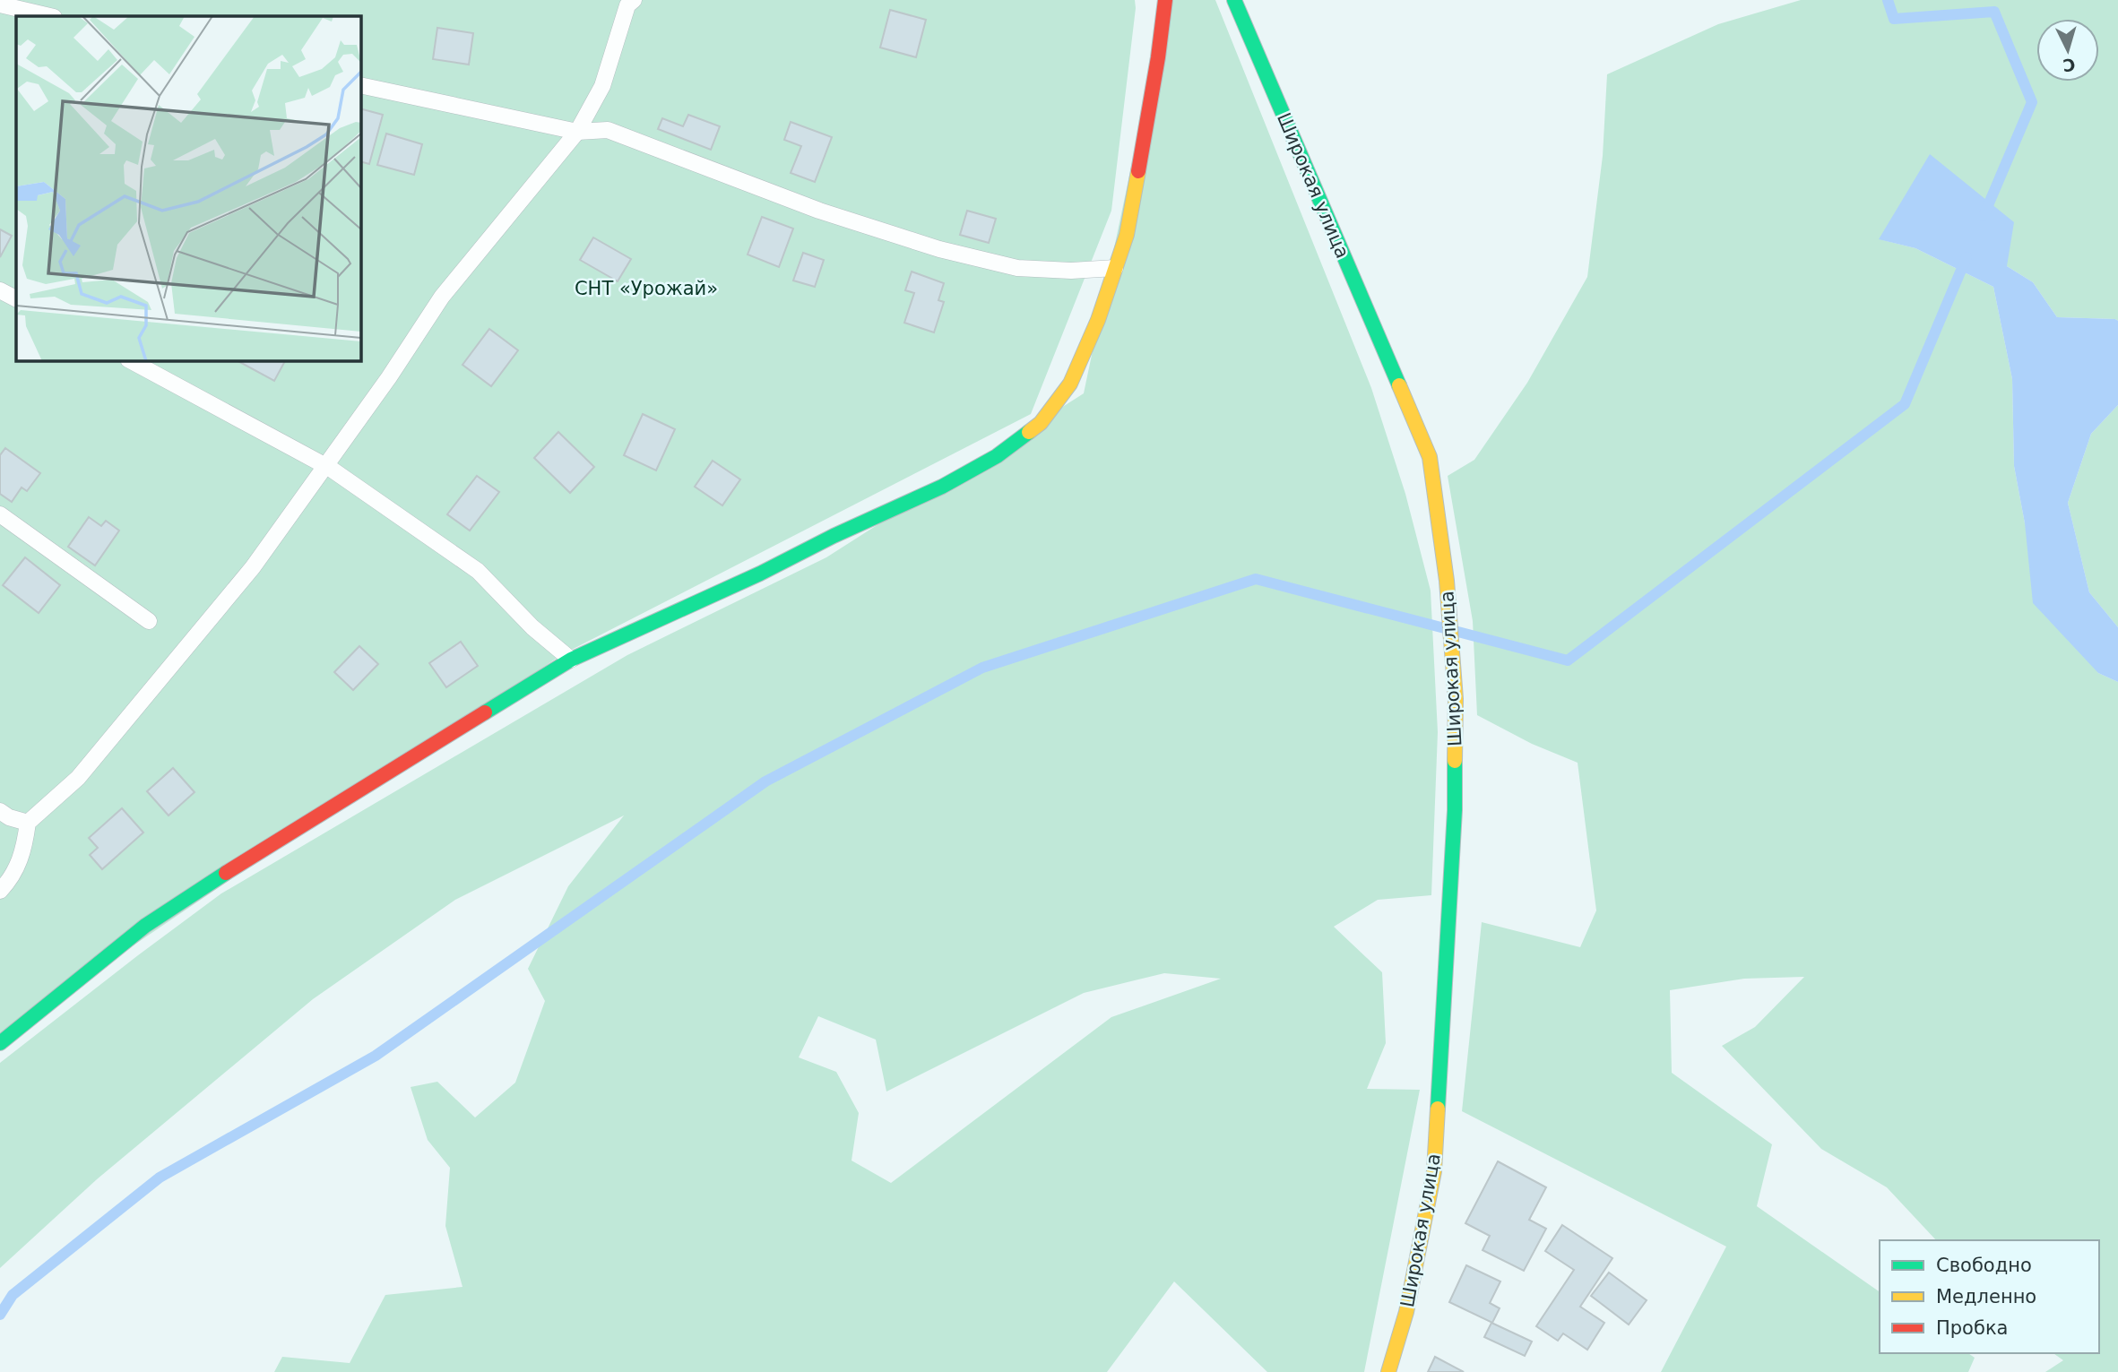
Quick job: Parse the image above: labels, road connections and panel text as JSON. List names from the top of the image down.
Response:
{
  "streets": {
    "street": ["Широкая улица"]
  },
  "parks": ["СНТ «Урожай»"],
  "legend": ["Свободно", "Медленно", "Пробка"],
  "north": "bottom"
}
